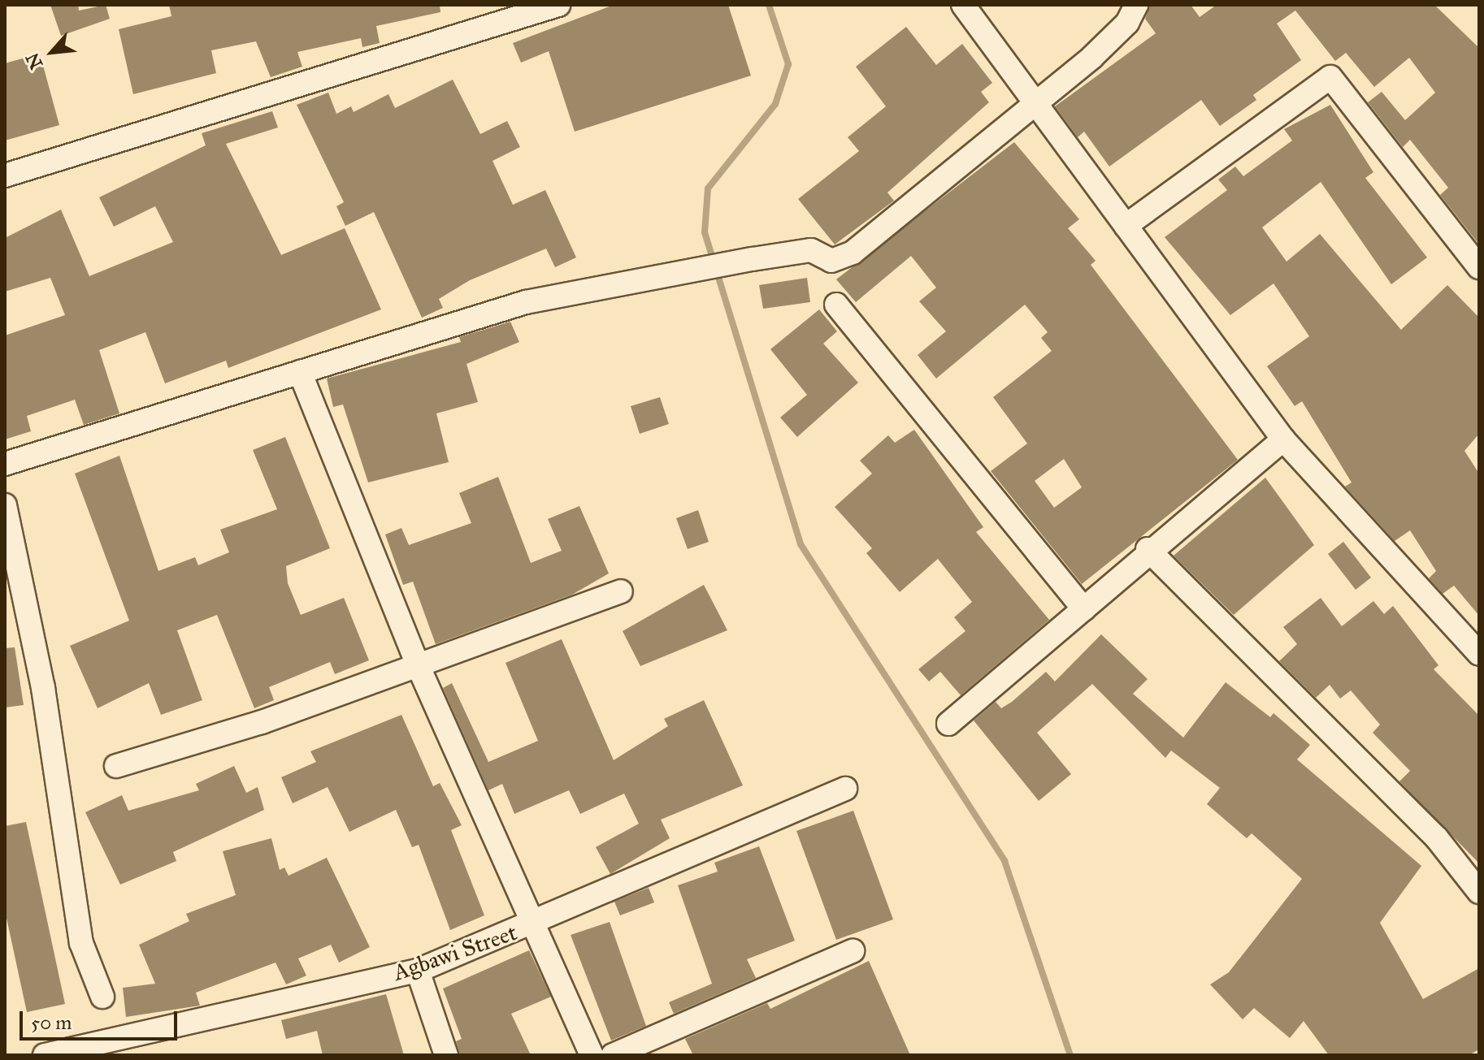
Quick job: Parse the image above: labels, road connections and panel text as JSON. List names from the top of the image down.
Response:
{
  "streets": {
    "street": ["Agbawi Street"]
  },
  "scale_bar": "50 m",
  "north": "bottom left"
}
